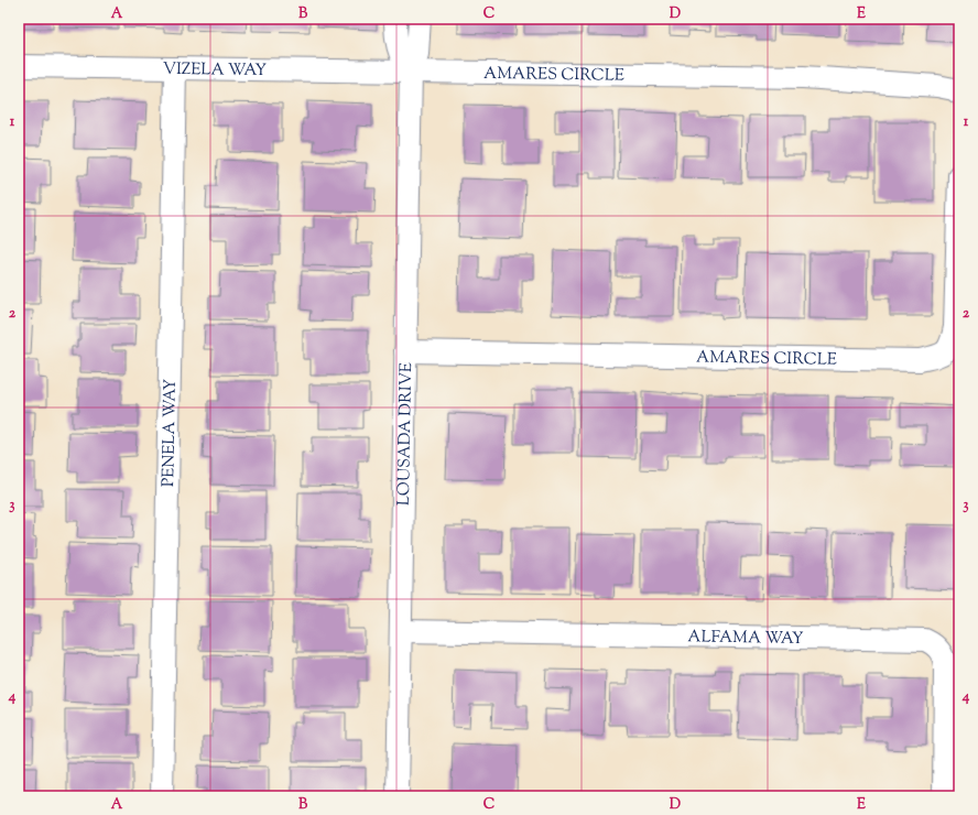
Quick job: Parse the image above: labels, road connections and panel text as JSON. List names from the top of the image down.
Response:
{
  "streets": {
    "street": [
      "VIZELA WAY",
      "AMARES CIRCLE",
      "PENELA WAY",
      "LOUSADA DRIVE",
      "ALFAMA WAY"
    ]
  },
  "crossings": [
    ["VIZELA WAY", "AMARES CIRCLE"],
    ["VIZELA WAY", "PENELA WAY"],
    ["VIZELA WAY", "LOUSADA DRIVE"],
    ["AMARES CIRCLE", "LOUSADA DRIVE"],
    ["LOUSADA DRIVE", "ALFAMA WAY"]
  ],
  "grid": {
    "columns": [
      "A",
      "B",
      "C",
      "D",
      "E"
    ],
    "rows": [
      "1",
      "2",
      "3",
      "4"
    ]
  }
}
